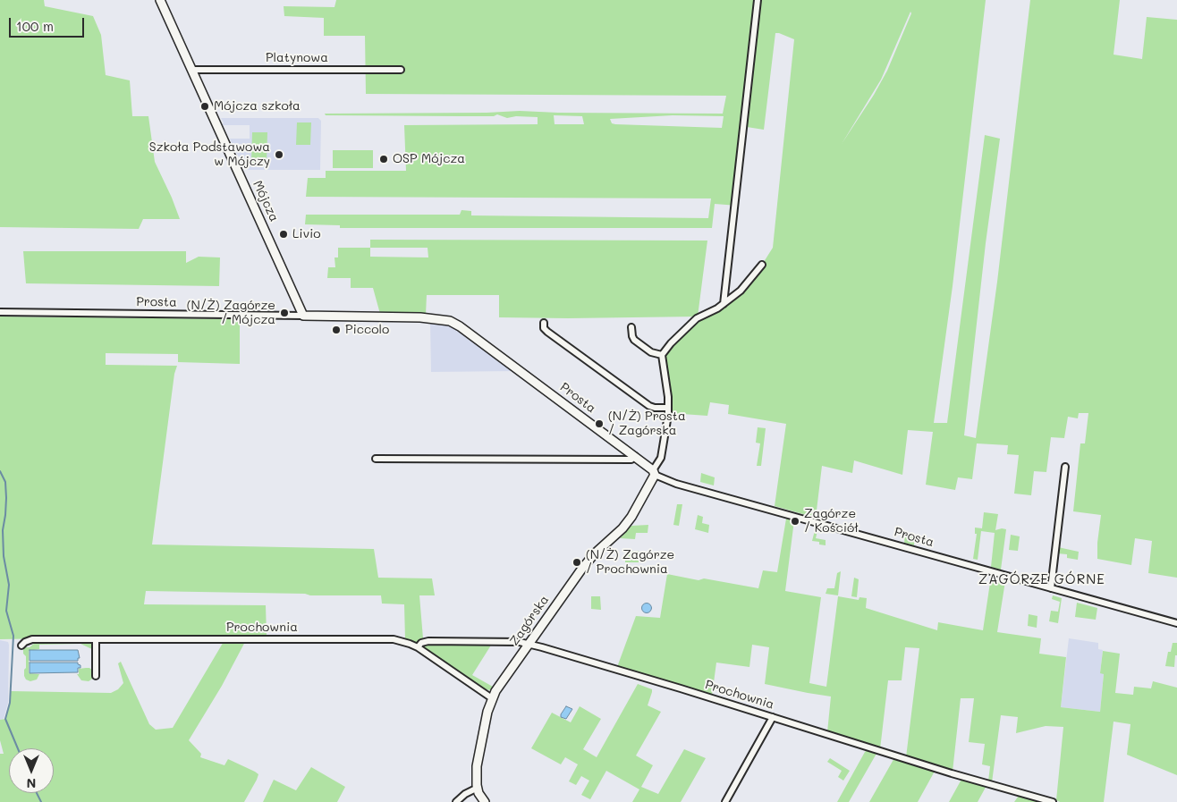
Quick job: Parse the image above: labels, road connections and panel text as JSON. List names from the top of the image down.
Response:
{
  "streets": {
    "street": [
      "Platynowa",
      "Mójcza",
      "Prosta",
      "Zagórska",
      "Prochownia"
    ]
  },
  "crossings": [
    ["Platynowa", "Mójcza"],
    ["Mójcza", "Prosta"],
    ["Prosta", "Zagórska"],
    ["Zagórska", "Prochownia"]
  ],
  "districts": ["ZAGÓRZE GÓRNE"],
  "places": [
    "Mójcza szkoła",
    "Szkoła Podstawowa w Mójczy",
    "OSP Mójcza",
    "Livio",
    "(N/Ż) Zagórze / Mójcza",
    "Piccolo",
    "(N/Ż) Prosta / Zagórska",
    "Zagórze / Kościół",
    "(N/Ż) Zagórze / Prochownia"
  ],
  "scale_bar": "100 m",
  "north": "bottom"
}
